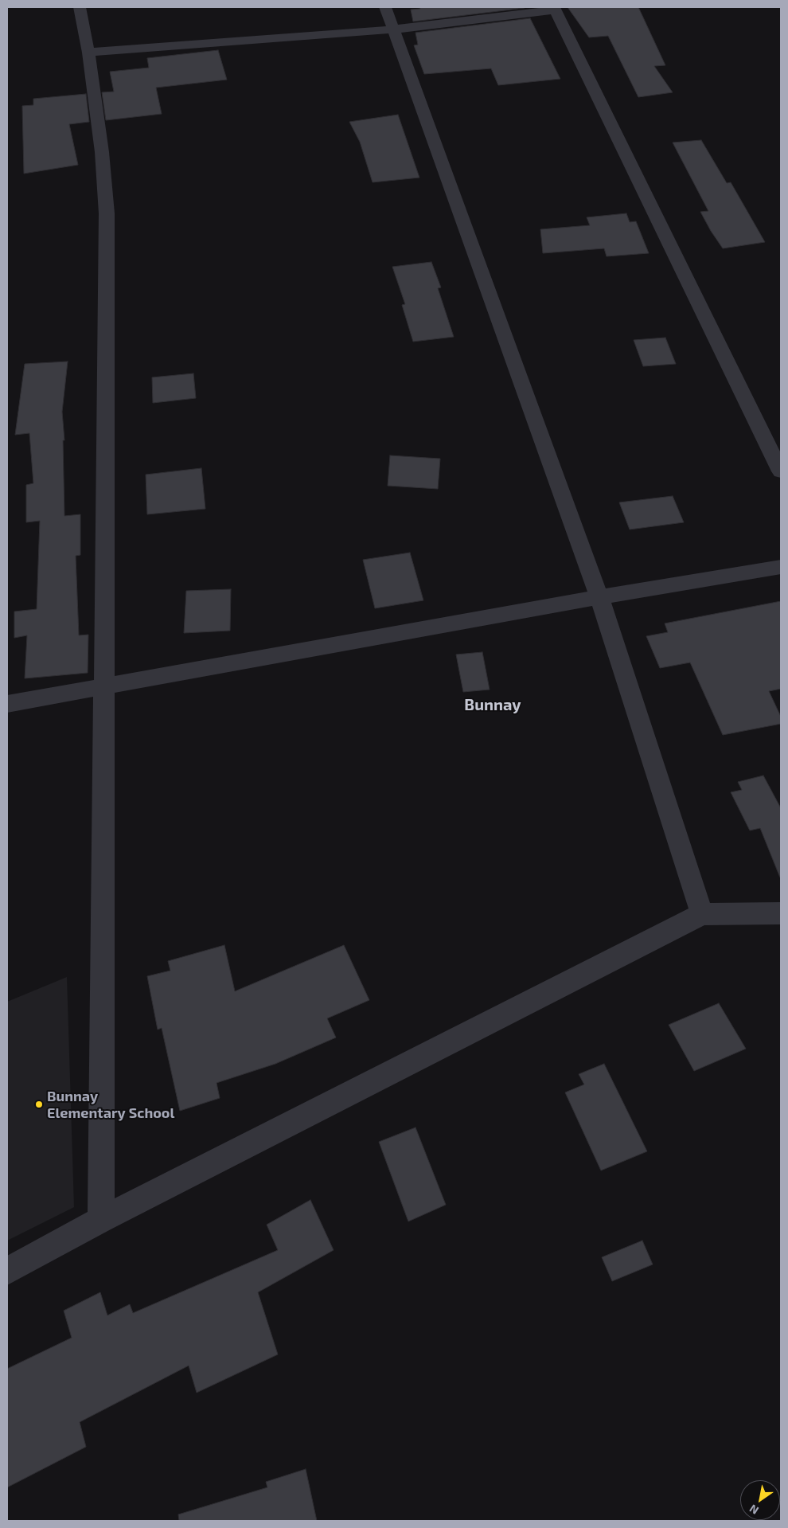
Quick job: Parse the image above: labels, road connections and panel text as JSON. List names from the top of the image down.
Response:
{
  "districts": ["Bunnay"],
  "places": ["Bunnay Elementary School"],
  "north": "bottom left"
}
